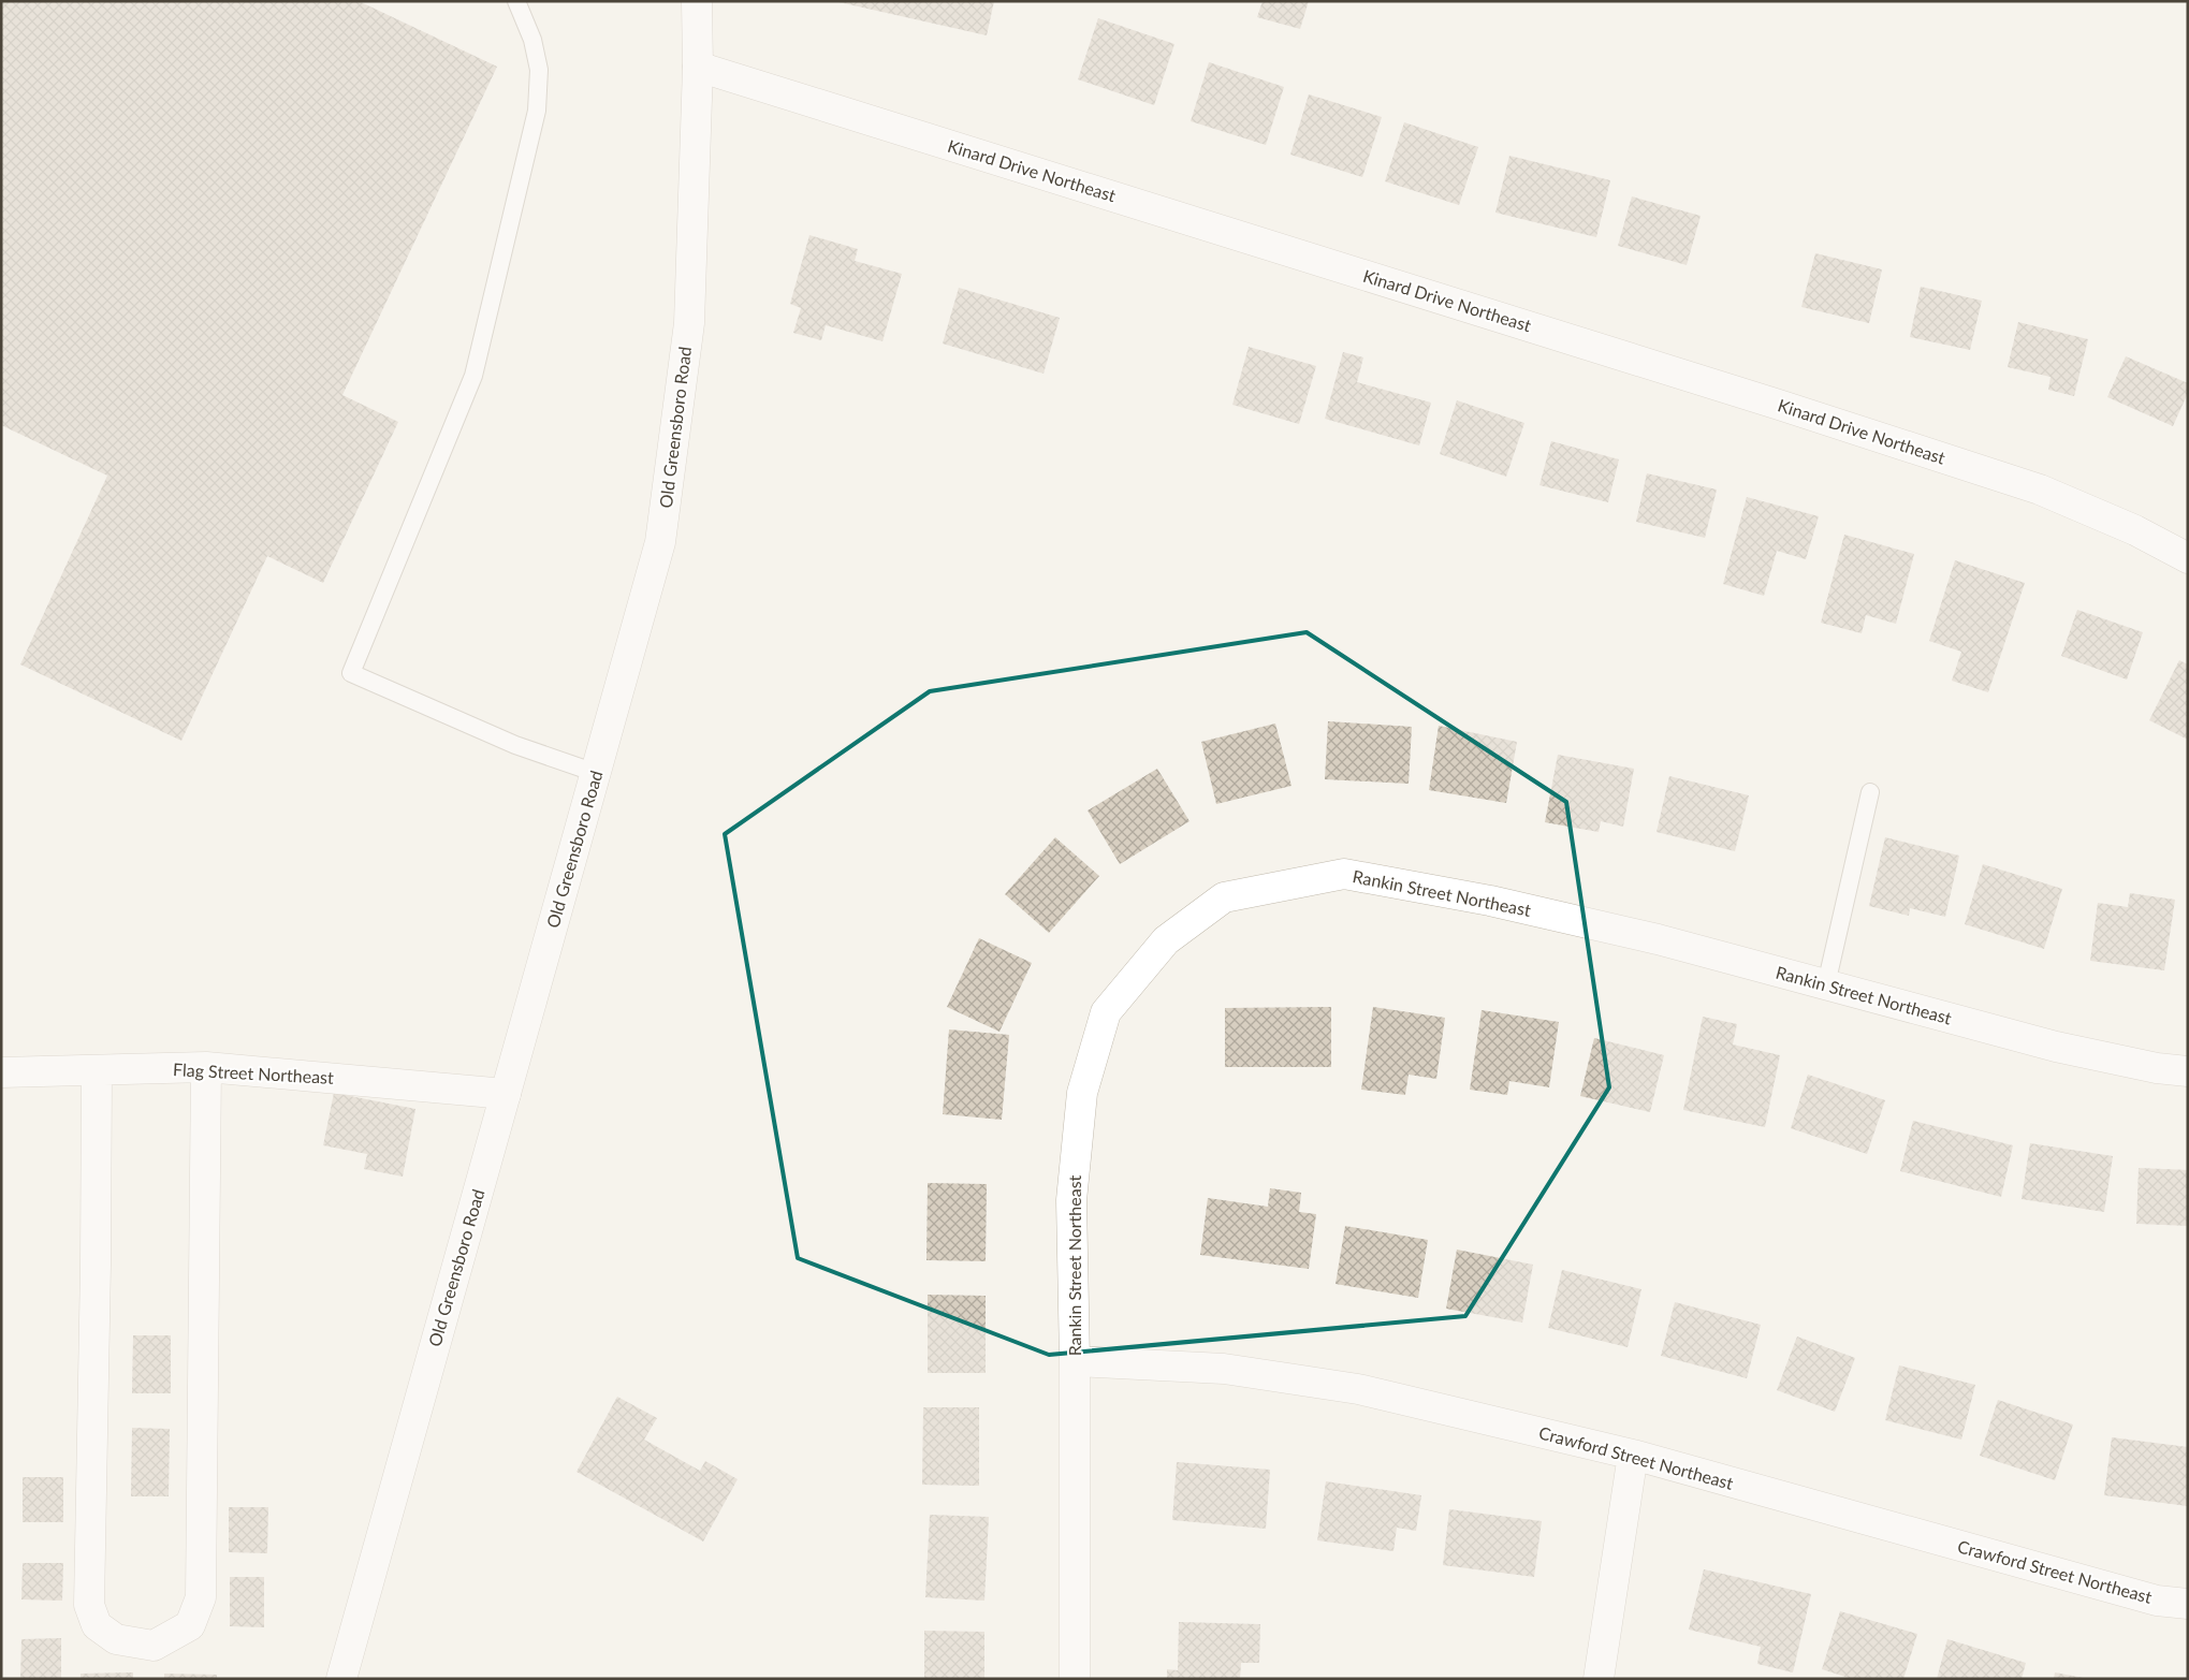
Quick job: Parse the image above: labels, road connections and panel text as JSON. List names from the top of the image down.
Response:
{
  "streets": {
    "street": [
      "Kinard Drive Northeast",
      "Old Greensboro Road",
      "Rankin Street Northeast",
      "Flag Street Northeast",
      "Crawford Street Northeast"
    ]
  },
  "crossings": [
    ["Kinard Drive Northeast", "Old Greensboro Road"],
    ["Old Greensboro Road", "Flag Street Northeast"],
    ["Rankin Street Northeast", "Crawford Street Northeast"]
  ]
}
